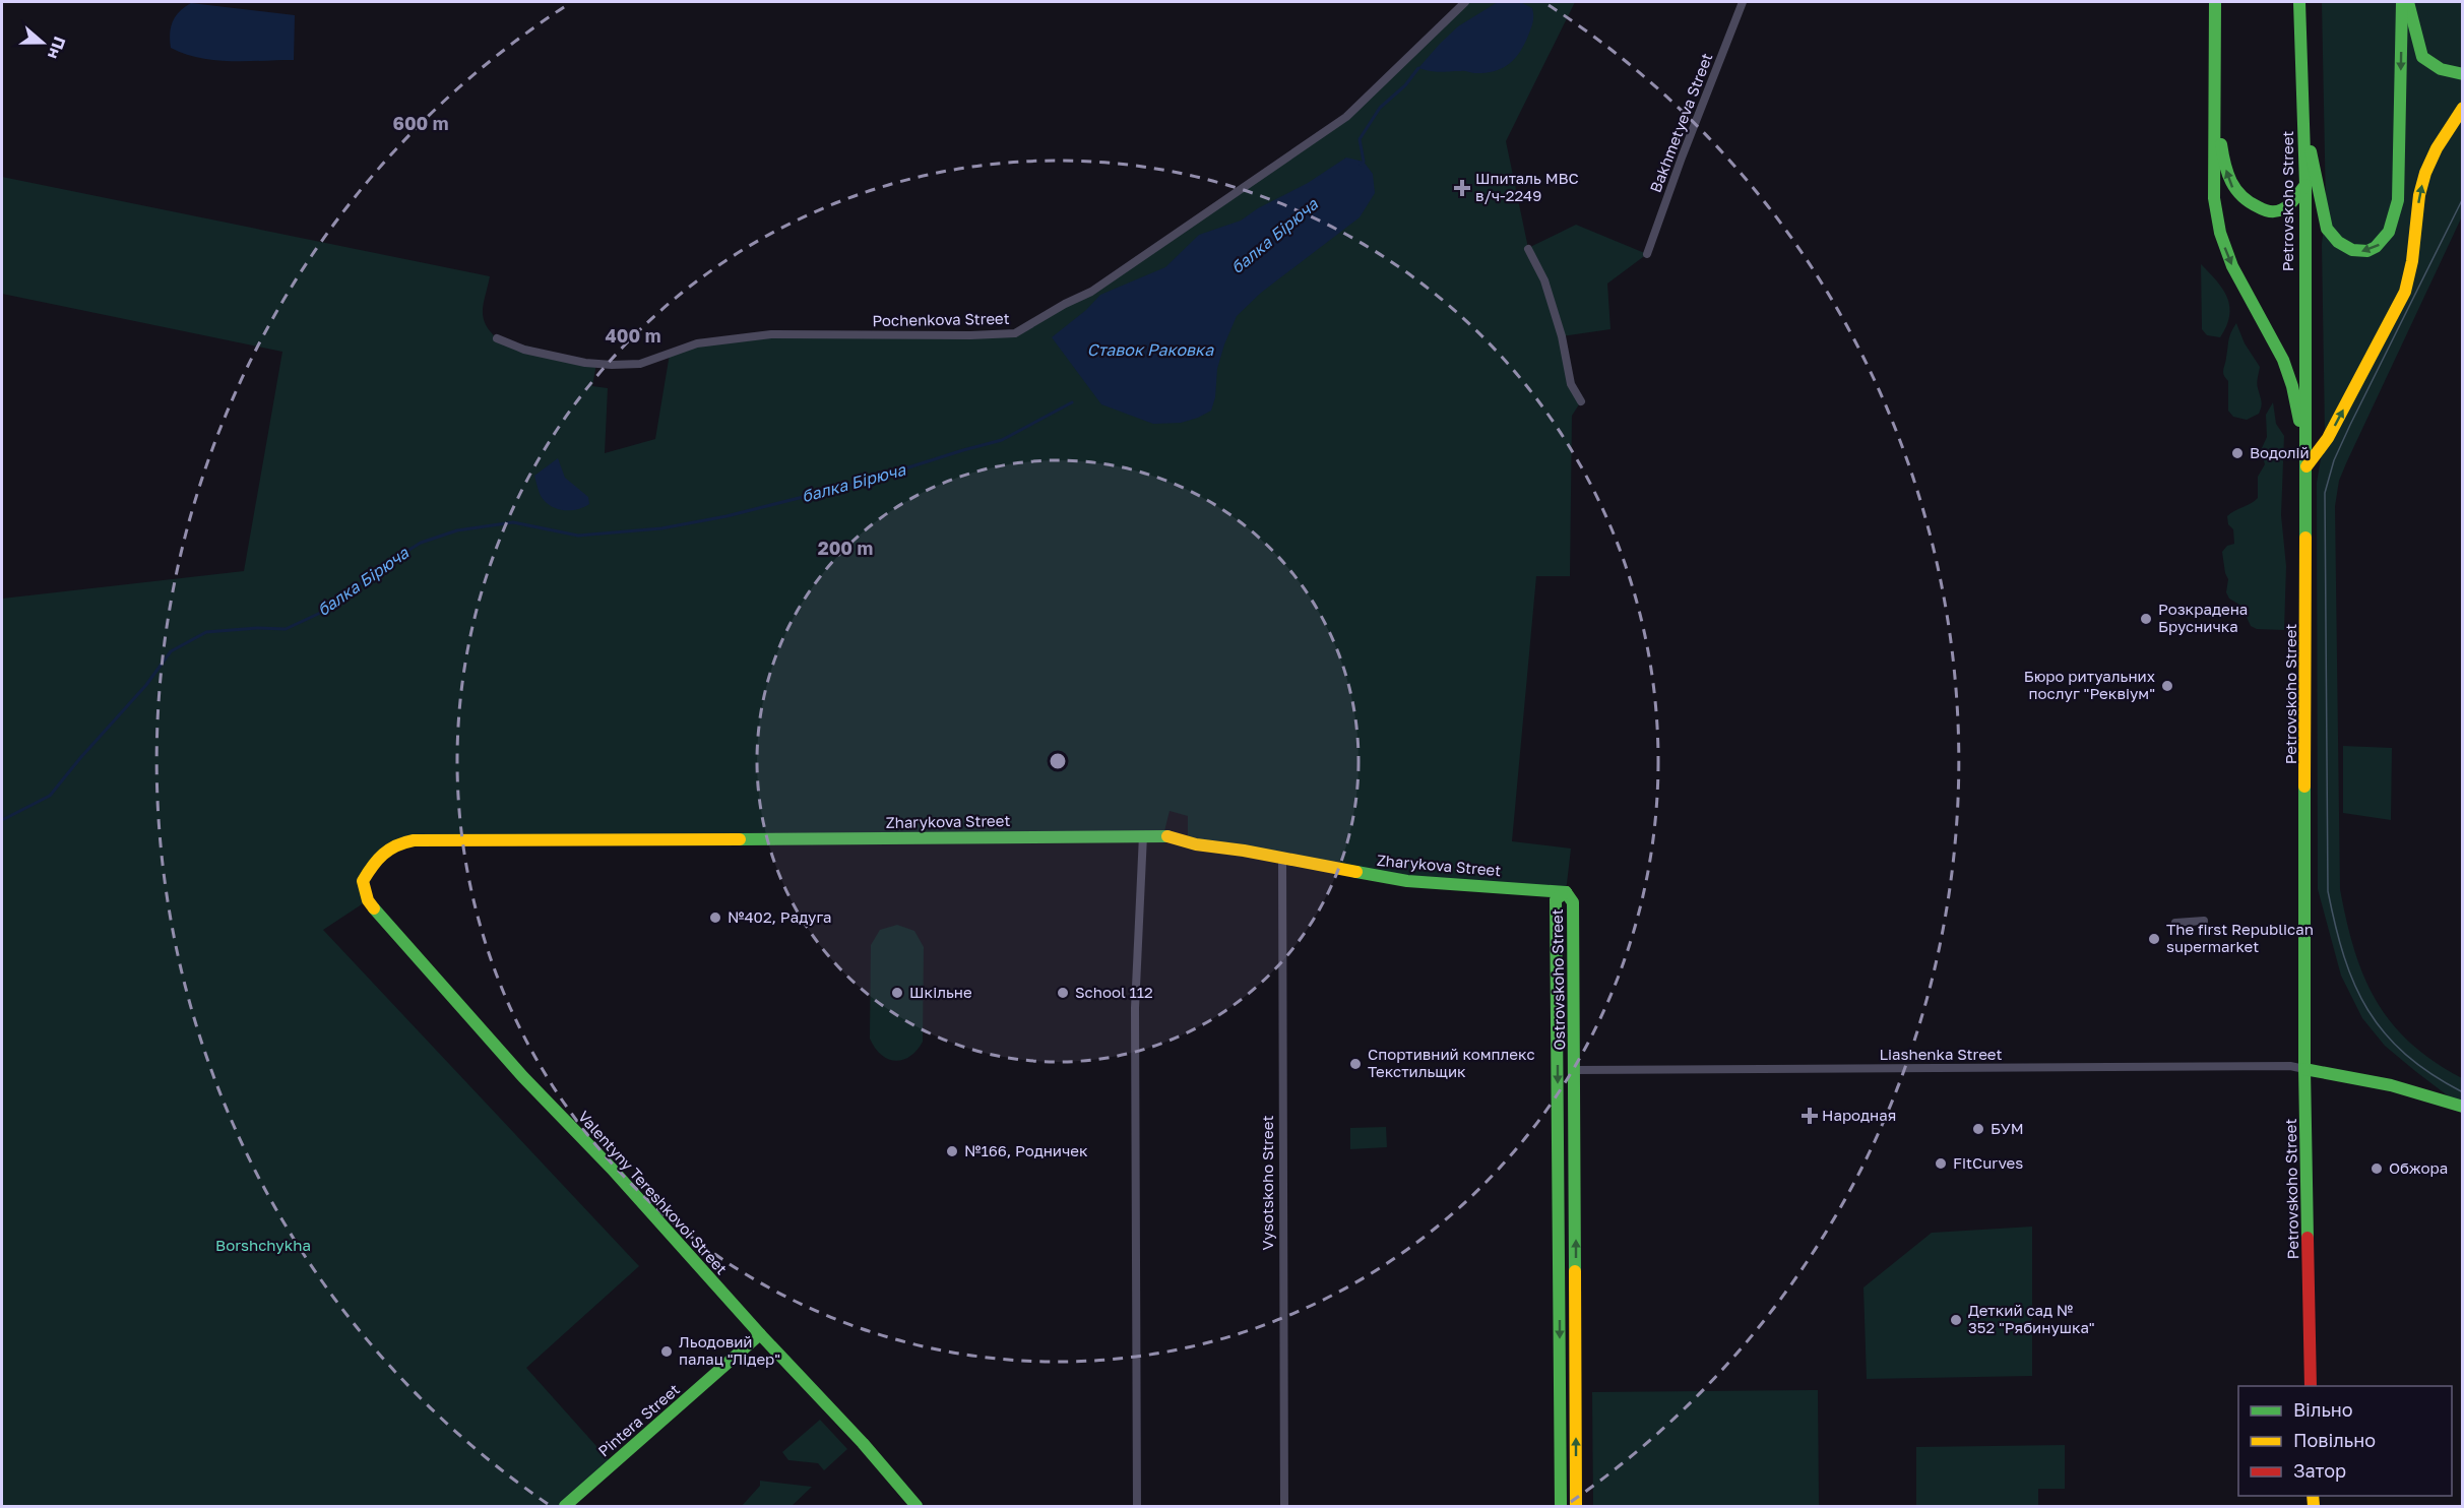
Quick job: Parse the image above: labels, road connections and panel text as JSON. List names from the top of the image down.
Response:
{
  "streets": {
    "street": [
      "Bakhmetyeva Street",
      "Petrovskoho Street",
      "Pochenkova Street",
      "Zharykova Street",
      "Ostrovskoho Street",
      "Liashenka Street",
      "Vysotskoho Street",
      "Valentyny Tereshkovoi Street",
      "Pintera Street"
    ]
  },
  "crossings": [
    ["Petrovskoho Street", "Liashenka Street"],
    ["Zharykova Street", "Ostrovskoho Street"],
    ["Zharykova Street", "Vysotskoho Street"],
    ["Zharykova Street", "Valentyny Tereshkovoi Street"],
    ["Ostrovskoho Street", "Liashenka Street"],
    ["Valentyny Tereshkovoi Street", "Pintera Street"]
  ],
  "water": ["балка Бірюча", "Ставок Раковка"],
  "parks": ["Borshchykha"],
  "places": {
    "health": ["Шпиталь МВС в/ч-2249", "Народная"],
    "other": [
      "Водолій",
      "Розкрадена Брусничка",
      "Бюро ритуальних послуг \"Реквіум\"",
      "№402, Радуга",
      "The first Republican supermarket",
      "Шкільне",
      "School 112",
      "Спортивний комплекс Текстильщик",
      "БУМ",
      "№166, Родничек",
      "FitCurves",
      "Обжора",
      "Деткий сад № 352 \"Рябинушка\"",
      "Льодовий палац \"Лідер\""
    ]
  },
  "legend": ["Вільно", "Повільно", "Затор"],
  "north": "right",
  "rings": ["600 m", "400 m", "200 m"]
}
